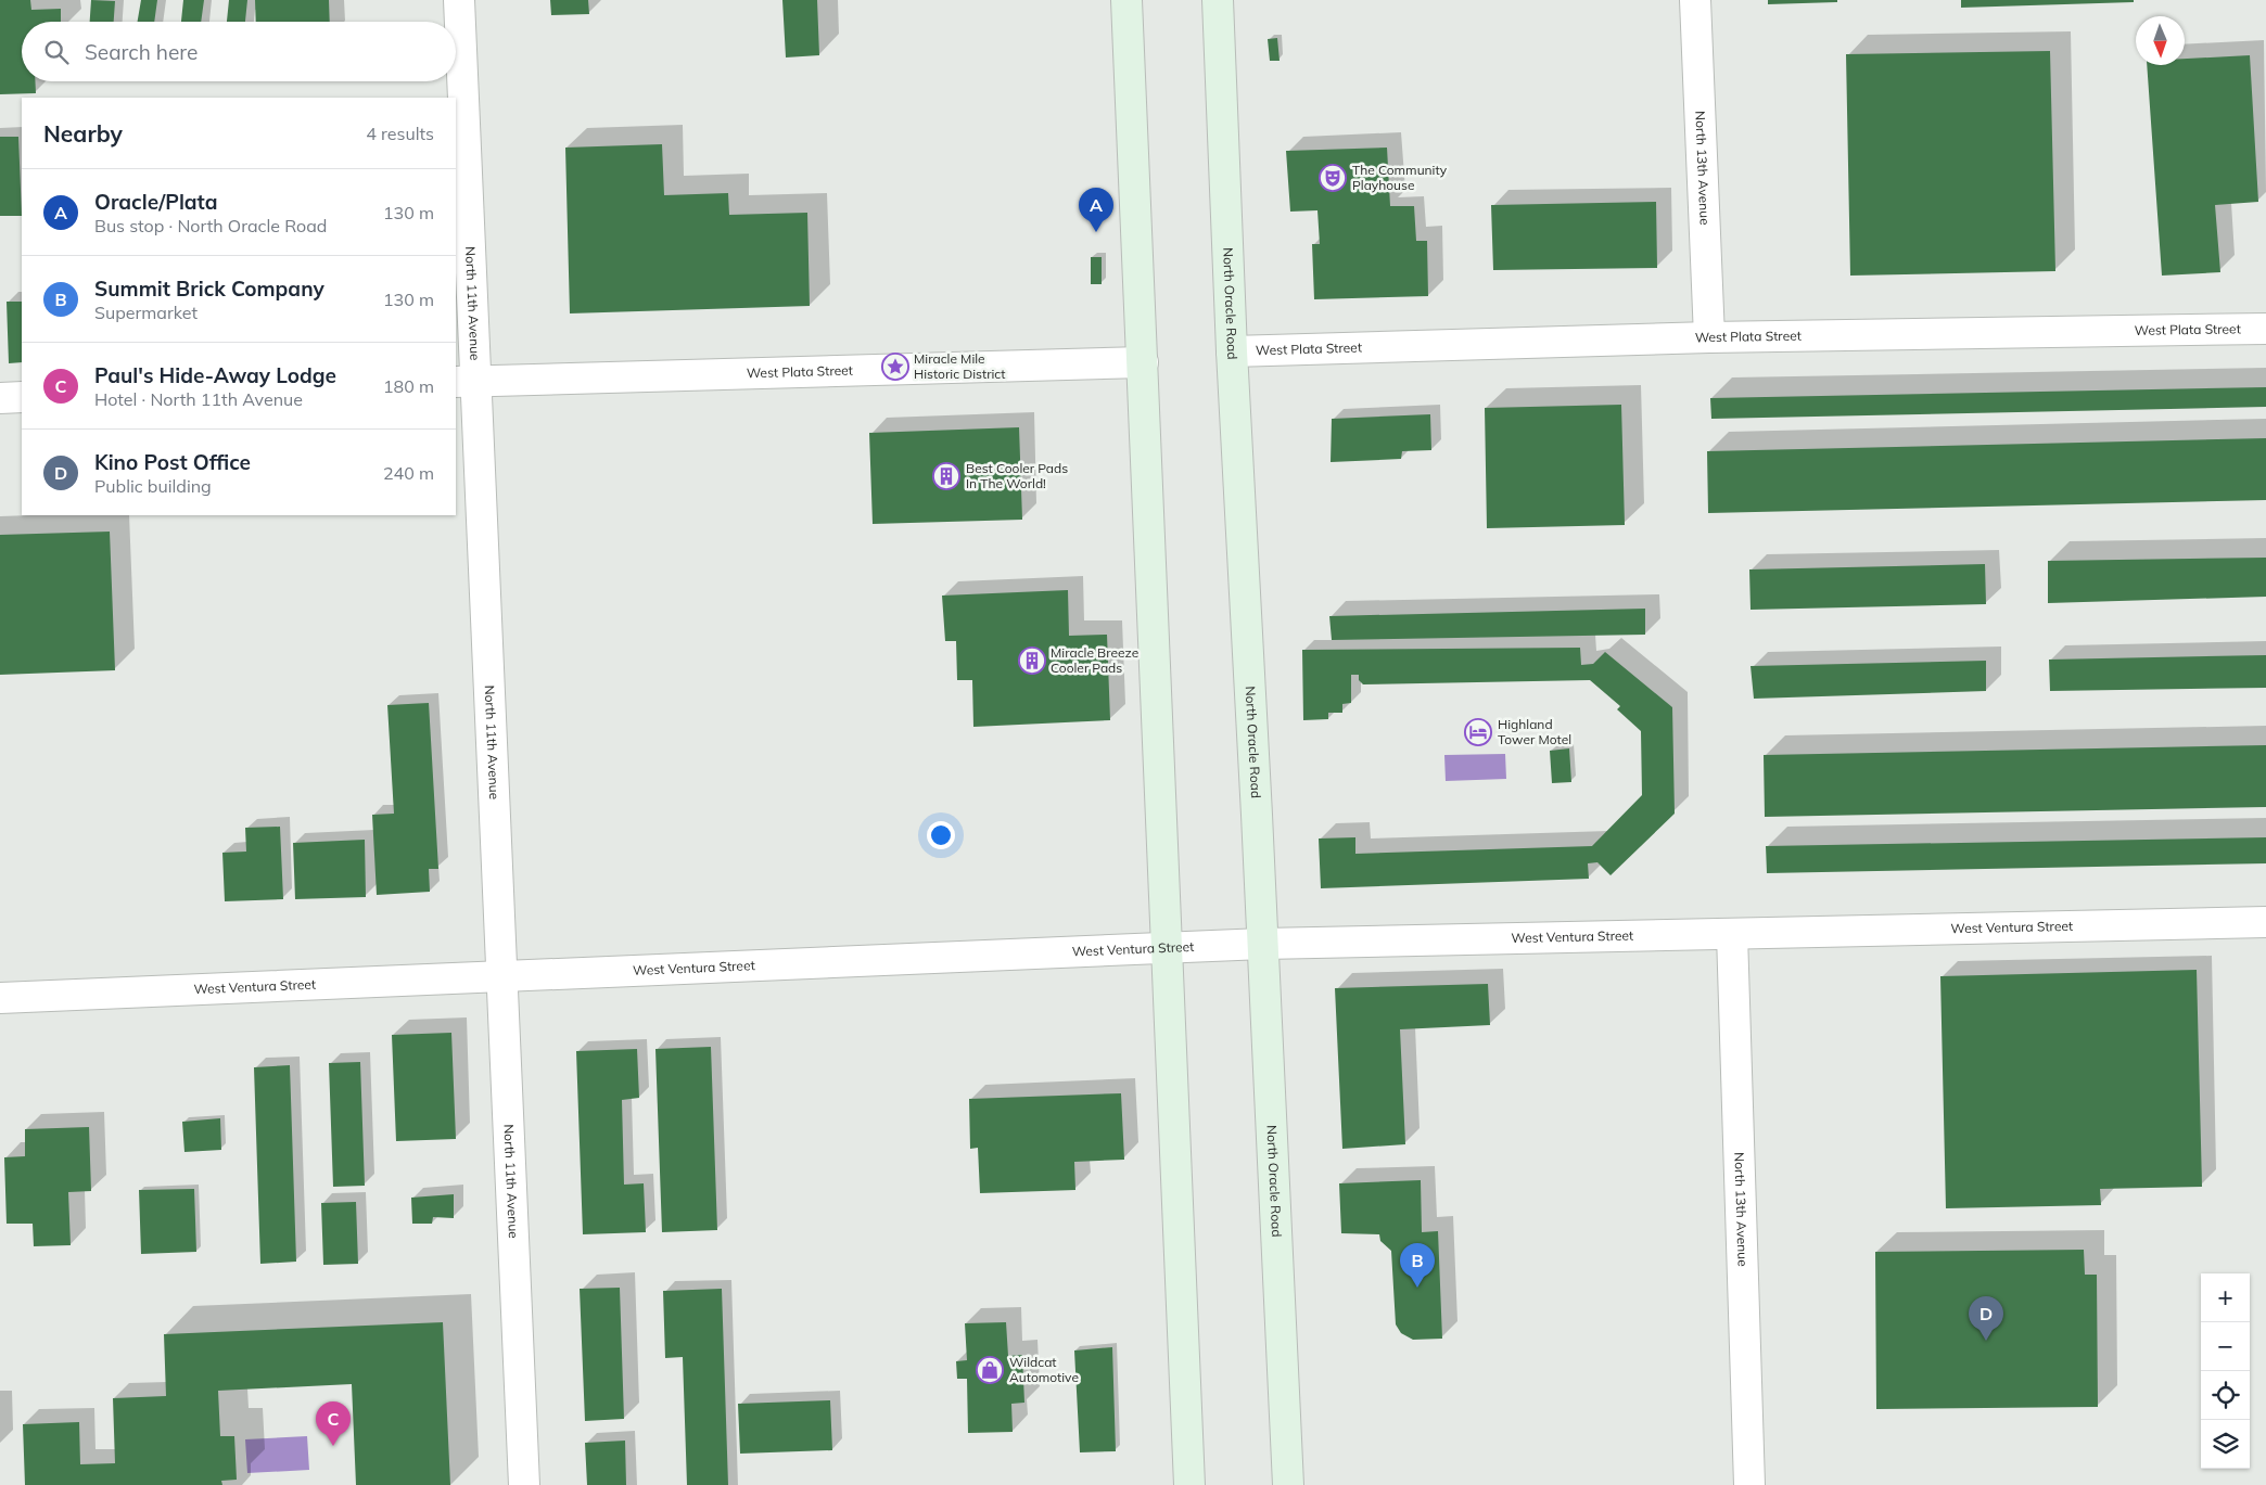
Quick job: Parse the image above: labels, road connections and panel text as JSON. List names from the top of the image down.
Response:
{
  "streets": {
    "main road": ["North Oracle Road"],
    "street": [
      "North 13th Avenue",
      "North 11th Avenue",
      "West Plata Street",
      "West Ventura Street"
    ]
  },
  "crossings": [
    ["North 13th Avenue", "West Plata Street"],
    ["North 13th Avenue", "West Ventura Street"],
    ["North 11th Avenue", "West Plata Street"],
    ["North 11th Avenue", "West Ventura Street"],
    ["North Oracle Road", "West Plata Street"],
    ["North Oracle Road", "West Ventura Street"]
  ],
  "places": {
    "theatre": ["The Community Playhouse"],
    "place": ["Miracle Mile Historic District"],
    "building": ["Best Cooler Pads In The World!", "Miracle Breeze Cooler Pads"],
    "hotel": ["Highland Tower Motel"],
    "shop": ["Wildcat Automotive"]
  },
  "north": "bottom",
  "page": {
    "search": "Search here",
    "heading": ["Nearby", "4 results"],
    "list": [
      {
        "mark": "A",
        "name": "Oracle/Plata",
        "note": "Bus stop · North Oracle Road",
        "value": "130 m"
      },
      {
        "mark": "B",
        "name": "Summit Brick Company",
        "note": "Supermarket",
        "value": "130 m"
      },
      {
        "mark": "C",
        "name": "Paul's Hide-Away Lodge",
        "note": "Hotel · North 11th Avenue",
        "value": "180 m"
      },
      {
        "mark": "D",
        "name": "Kino Post Office",
        "note": "Public building",
        "value": "240 m"
      }
    ],
    "pins": [
      "A",
      "B",
      "D",
      "C"
    ],
    "map_buttons": ["+", "−"]
  }
}
